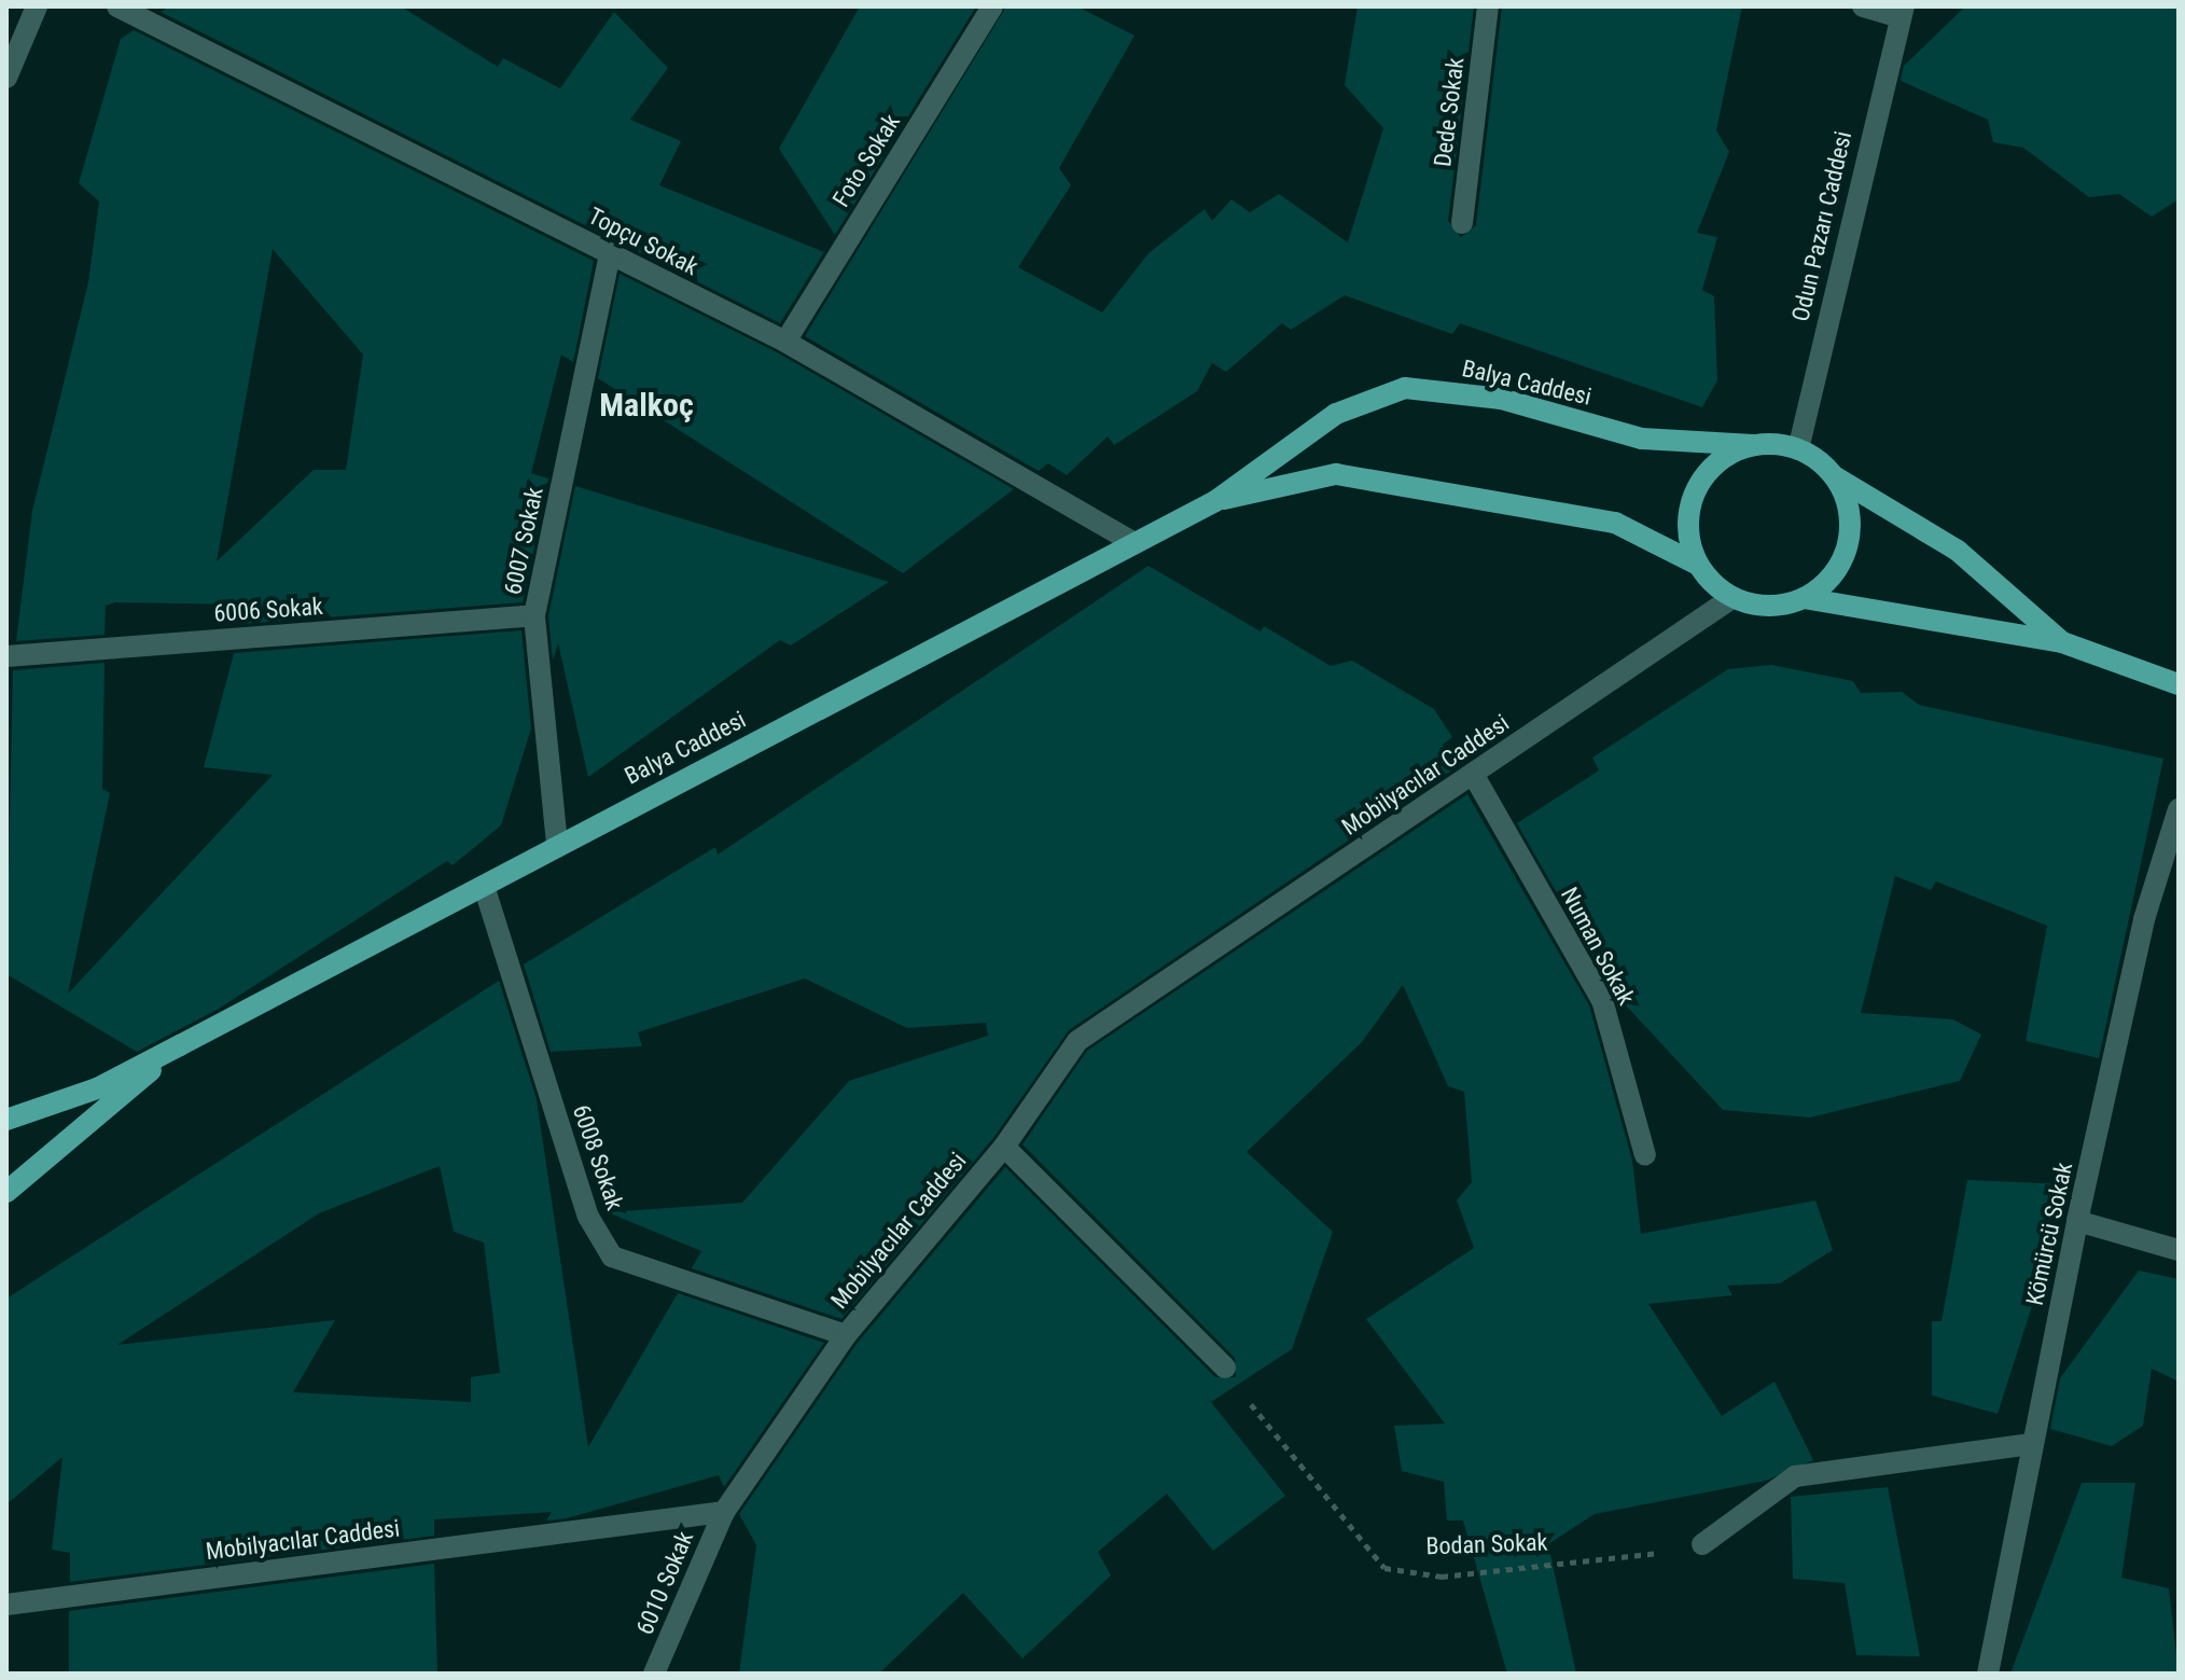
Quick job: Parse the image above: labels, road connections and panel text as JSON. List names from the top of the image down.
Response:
{
  "streets": {
    "main road": ["Balya Caddesi"],
    "street": [
      "Dede Sokak",
      "Foto Sokak",
      "Odun Pazarı Caddesi",
      "Topçu Sokak",
      "6007 Sokak",
      "6006 Sokak",
      "Mobilyacılar Caddesi",
      "Numan Sokak",
      "6008 Sokak",
      "Kömürcü Sokak",
      "6010 Sokak"
    ],
    "path": ["Bodan Sokak"]
  },
  "crossings": [
    ["Foto Sokak", "Topçu Sokak"],
    ["Odun Pazarı Caddesi", "Balya Caddesi"],
    ["Odun Pazarı Caddesi", "Mobilyacılar Caddesi"],
    ["Topçu Sokak", "Balya Caddesi"],
    ["Topçu Sokak", "6007 Sokak"],
    ["Balya Caddesi", "6007 Sokak"],
    ["Balya Caddesi", "Mobilyacılar Caddesi"],
    ["Balya Caddesi", "6008 Sokak"],
    ["6007 Sokak", "6006 Sokak"],
    ["Mobilyacılar Caddesi", "Numan Sokak"],
    ["Mobilyacılar Caddesi", "6008 Sokak"],
    ["Mobilyacılar Caddesi", "6010 Sokak"]
  ],
  "districts": ["Malkoç"]
}
